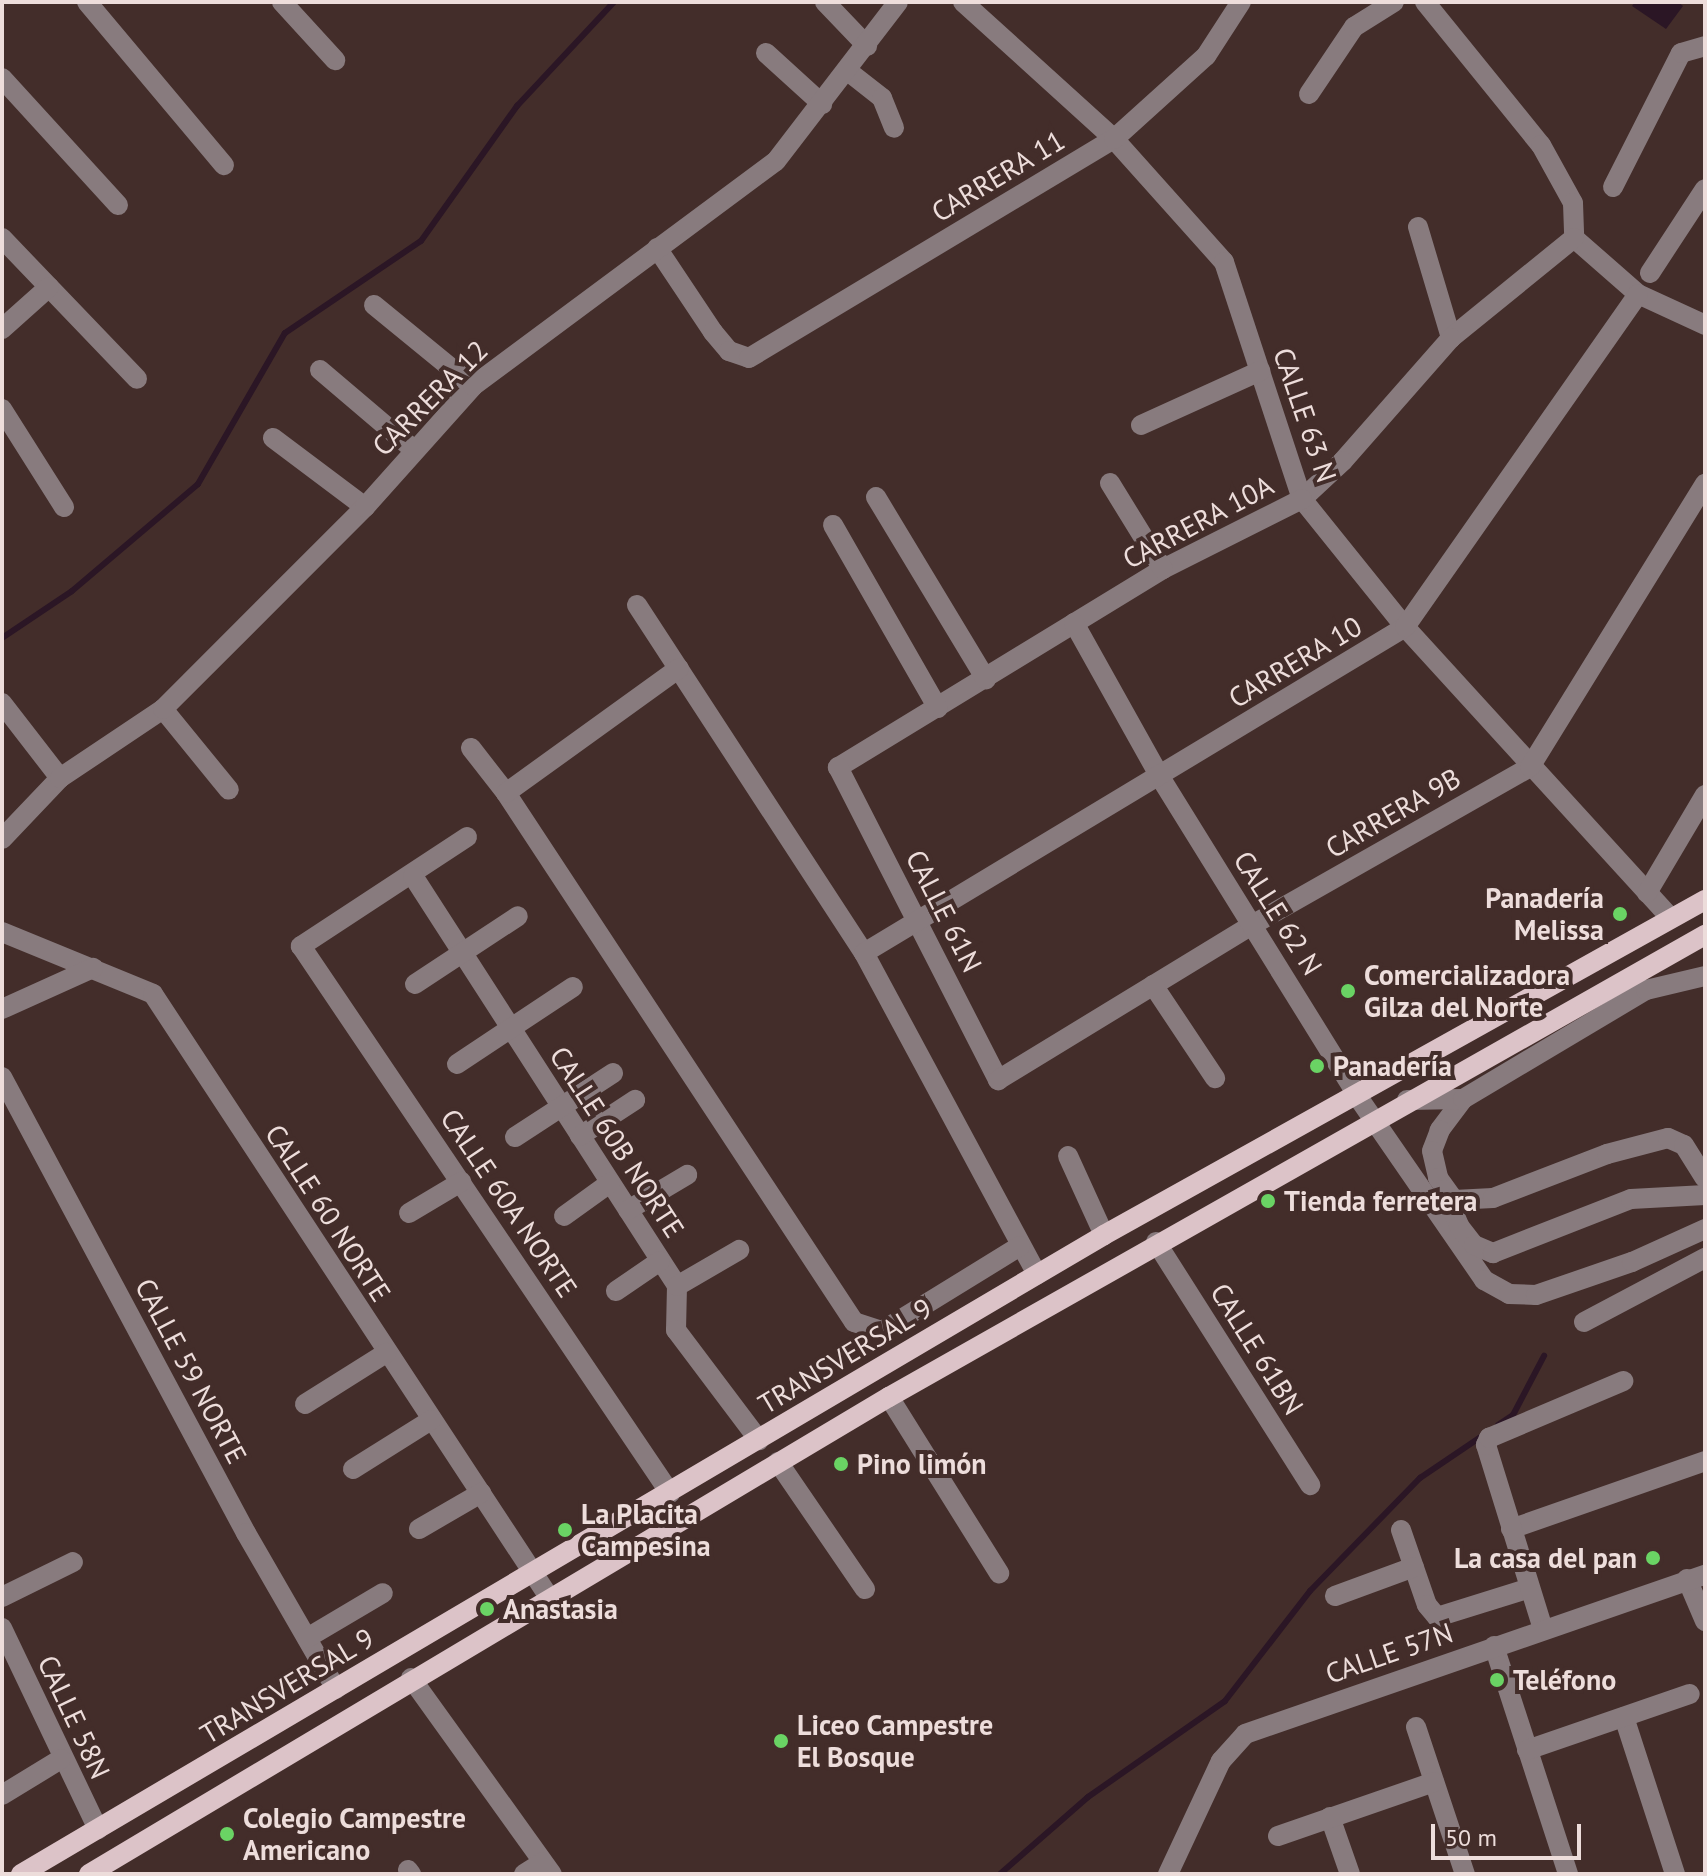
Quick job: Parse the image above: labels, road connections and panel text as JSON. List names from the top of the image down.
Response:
{
  "streets": {
    "main road": ["TRANSVERSAL 9"],
    "street": [
      "CARRERA 11",
      "CARRERA 12",
      "CALLE 63 N",
      "CARRERA 10A",
      "CARRERA 10",
      "CARRERA 9B",
      "CALLE 61N",
      "CALLE 62 N",
      "CALLE 60B NORTE",
      "CALLE 60A NORTE",
      "CALLE 60 NORTE",
      "CALLE 61BN",
      "CALLE 59 NORTE",
      "CALLE 57N",
      "CALLE 58N"
    ]
  },
  "crossings": [
    ["CARRERA 11", "CARRERA 12"],
    ["CARRERA 11", "CALLE 63 N"],
    ["CALLE 63 N", "CARRERA 10A"],
    ["CALLE 63 N", "CARRERA 10"],
    ["CALLE 63 N", "CARRERA 9B"],
    ["CALLE 63 N", "TRANSVERSAL 9"],
    ["CARRERA 10A", "CALLE 61N"],
    ["CARRERA 10A", "CALLE 62 N"],
    ["CARRERA 10", "CALLE 61N"],
    ["CARRERA 10", "CALLE 62 N"],
    ["CARRERA 9B", "CALLE 61N"],
    ["CARRERA 9B", "CALLE 62 N"],
    ["CALLE 62 N", "TRANSVERSAL 9"],
    ["CALLE 60B NORTE", "CALLE 60A NORTE"],
    ["CALLE 60A NORTE", "TRANSVERSAL 9"],
    ["CALLE 60 NORTE", "TRANSVERSAL 9"],
    ["CALLE 61BN", "TRANSVERSAL 9"],
    ["TRANSVERSAL 9", "CALLE 59 NORTE"],
    ["TRANSVERSAL 9", "CALLE 58N"]
  ],
  "places": [
    "Panadería Melissa",
    "Comercializadora Gilza del Norte",
    "Panadería",
    "Tienda ferretera",
    "Pino limón",
    "La Placita Campesina",
    "La casa del pan",
    "Anastasia",
    "Teléfono",
    "Liceo Campestre El Bosque",
    "Colegio Campestre Americano"
  ],
  "scale_bar": "50 m"
}
